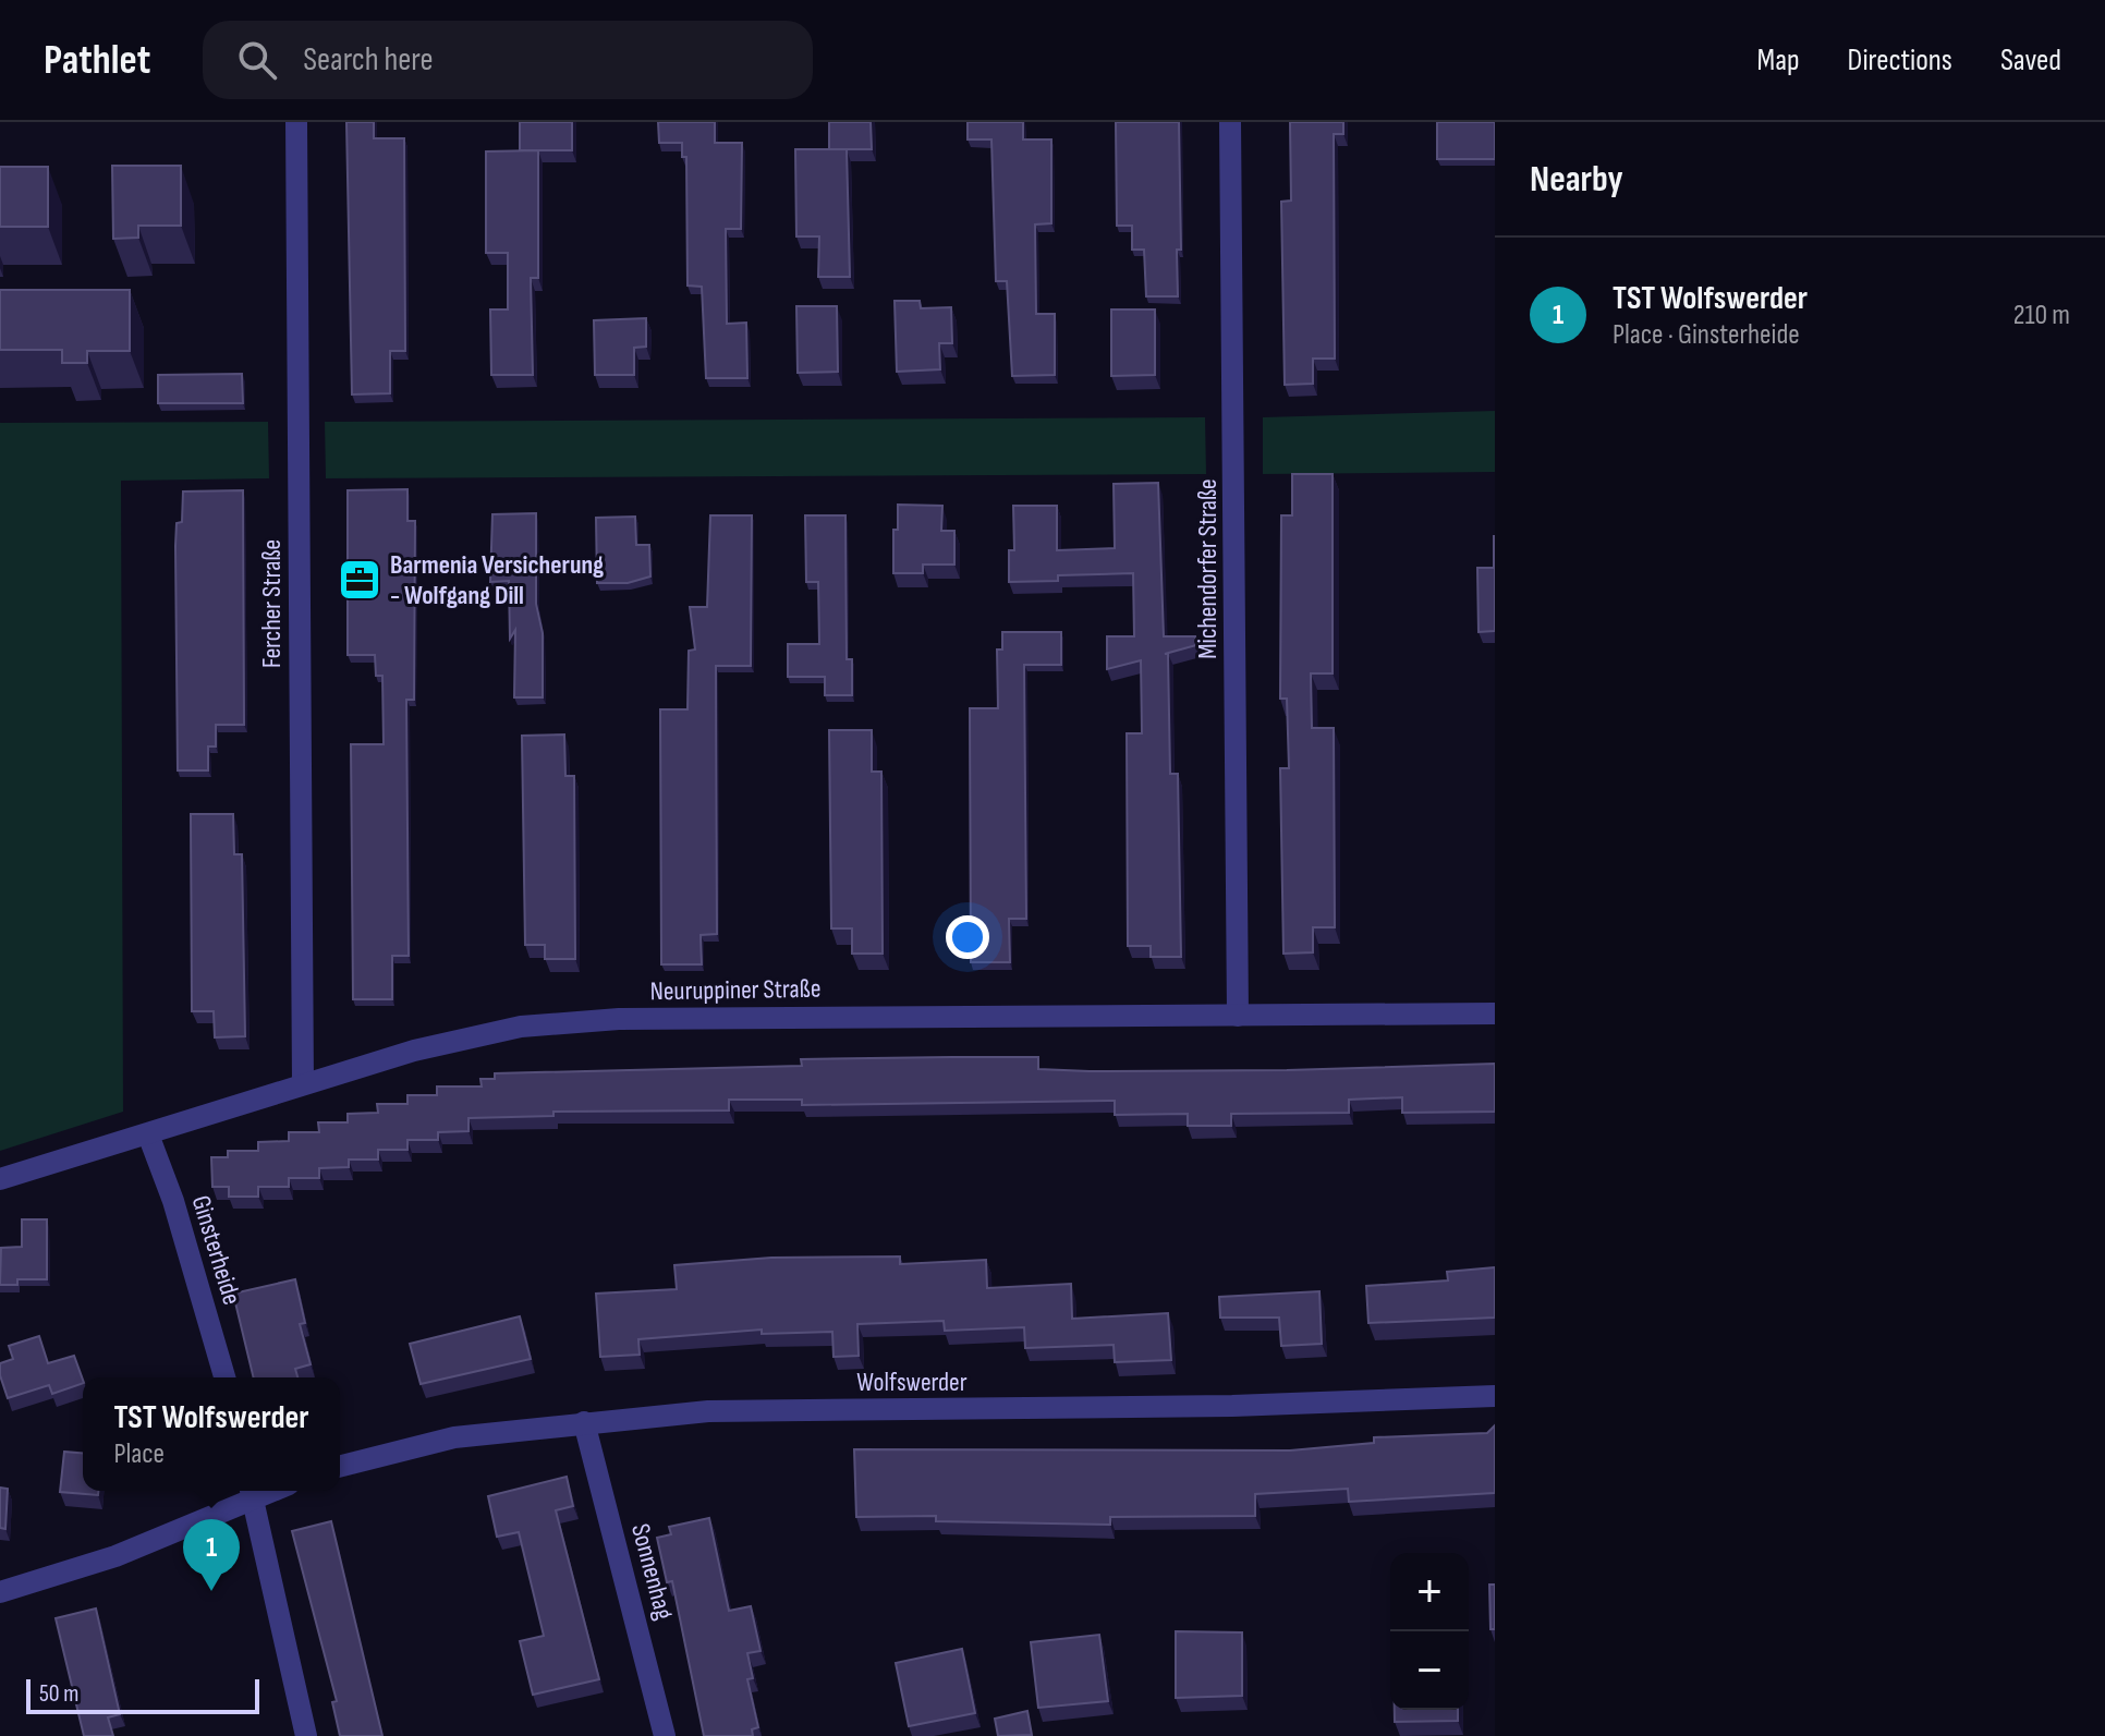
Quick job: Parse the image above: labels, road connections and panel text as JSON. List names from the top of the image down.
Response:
{
  "streets": {
    "street": [
      "Michendorfer Straße",
      "Fercher Straße",
      "Neuruppiner Straße",
      "Ginsterheide",
      "Wolfswerder",
      "Sonnenhag"
    ]
  },
  "crossings": [
    ["Michendorfer Straße", "Neuruppiner Straße"],
    ["Fercher Straße", "Neuruppiner Straße"],
    ["Neuruppiner Straße", "Ginsterheide"],
    ["Wolfswerder", "Sonnenhag"]
  ],
  "places": {
    "office": ["Barmenia Versicherung - Wolfgang Dill"]
  },
  "scale_bar": "50 m",
  "page": {
    "header": "Pathlet",
    "search": "Search here",
    "nav": ["Map", "Directions", "Saved"],
    "heading": "Nearby",
    "list": [
      {
        "mark": "1",
        "name": "TST Wolfswerder",
        "note": "Place · Ginsterheide",
        "value": "210 m"
      }
    ],
    "popup": ["TST Wolfswerder", "Place"],
    "pins": "1",
    "map_buttons": ["+", "−"],
    "scale": "50 m"
  }
}
